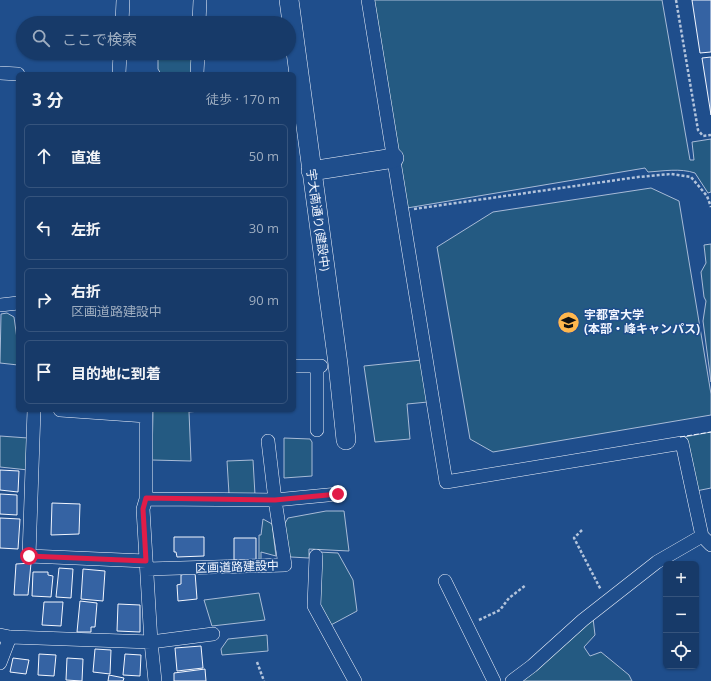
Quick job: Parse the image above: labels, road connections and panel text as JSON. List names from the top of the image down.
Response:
{
  "streets": {
    "street": ["宇大南通り(建設中)", "区画道路建設中"]
  },
  "places": {
    "school or university": ["宇都宮大学 (本部・峰キャンパス)"]
  },
  "page": {
    "search": "ここで検索",
    "heading": ["3 分", "徒歩 · 170 m"],
    "list": [
      ["直進", "50 m"],
      ["左折", "30 m"],
      ["右折", "区画道路建設中", "90 m"],
      "目的地に到着"
    ],
    "map_buttons": ["+", "−"]
  }
}
